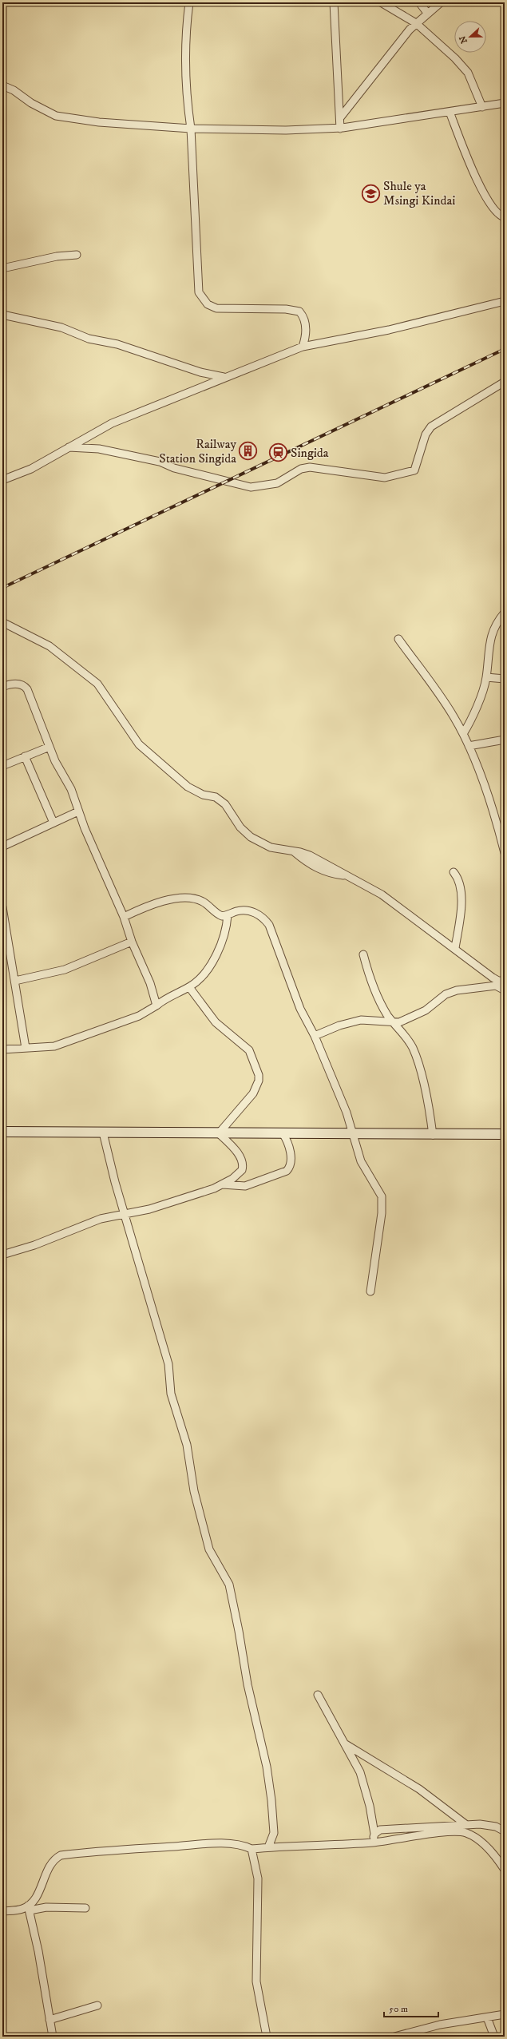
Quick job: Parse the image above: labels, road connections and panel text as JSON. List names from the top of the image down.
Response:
{
  "places": {
    "school or university": ["Shule ya Msingi Kindai"],
    "building": ["Railway Station Singida"],
    "station": ["Singida"]
  },
  "scale_bar": "50 m",
  "north": "left"
}
